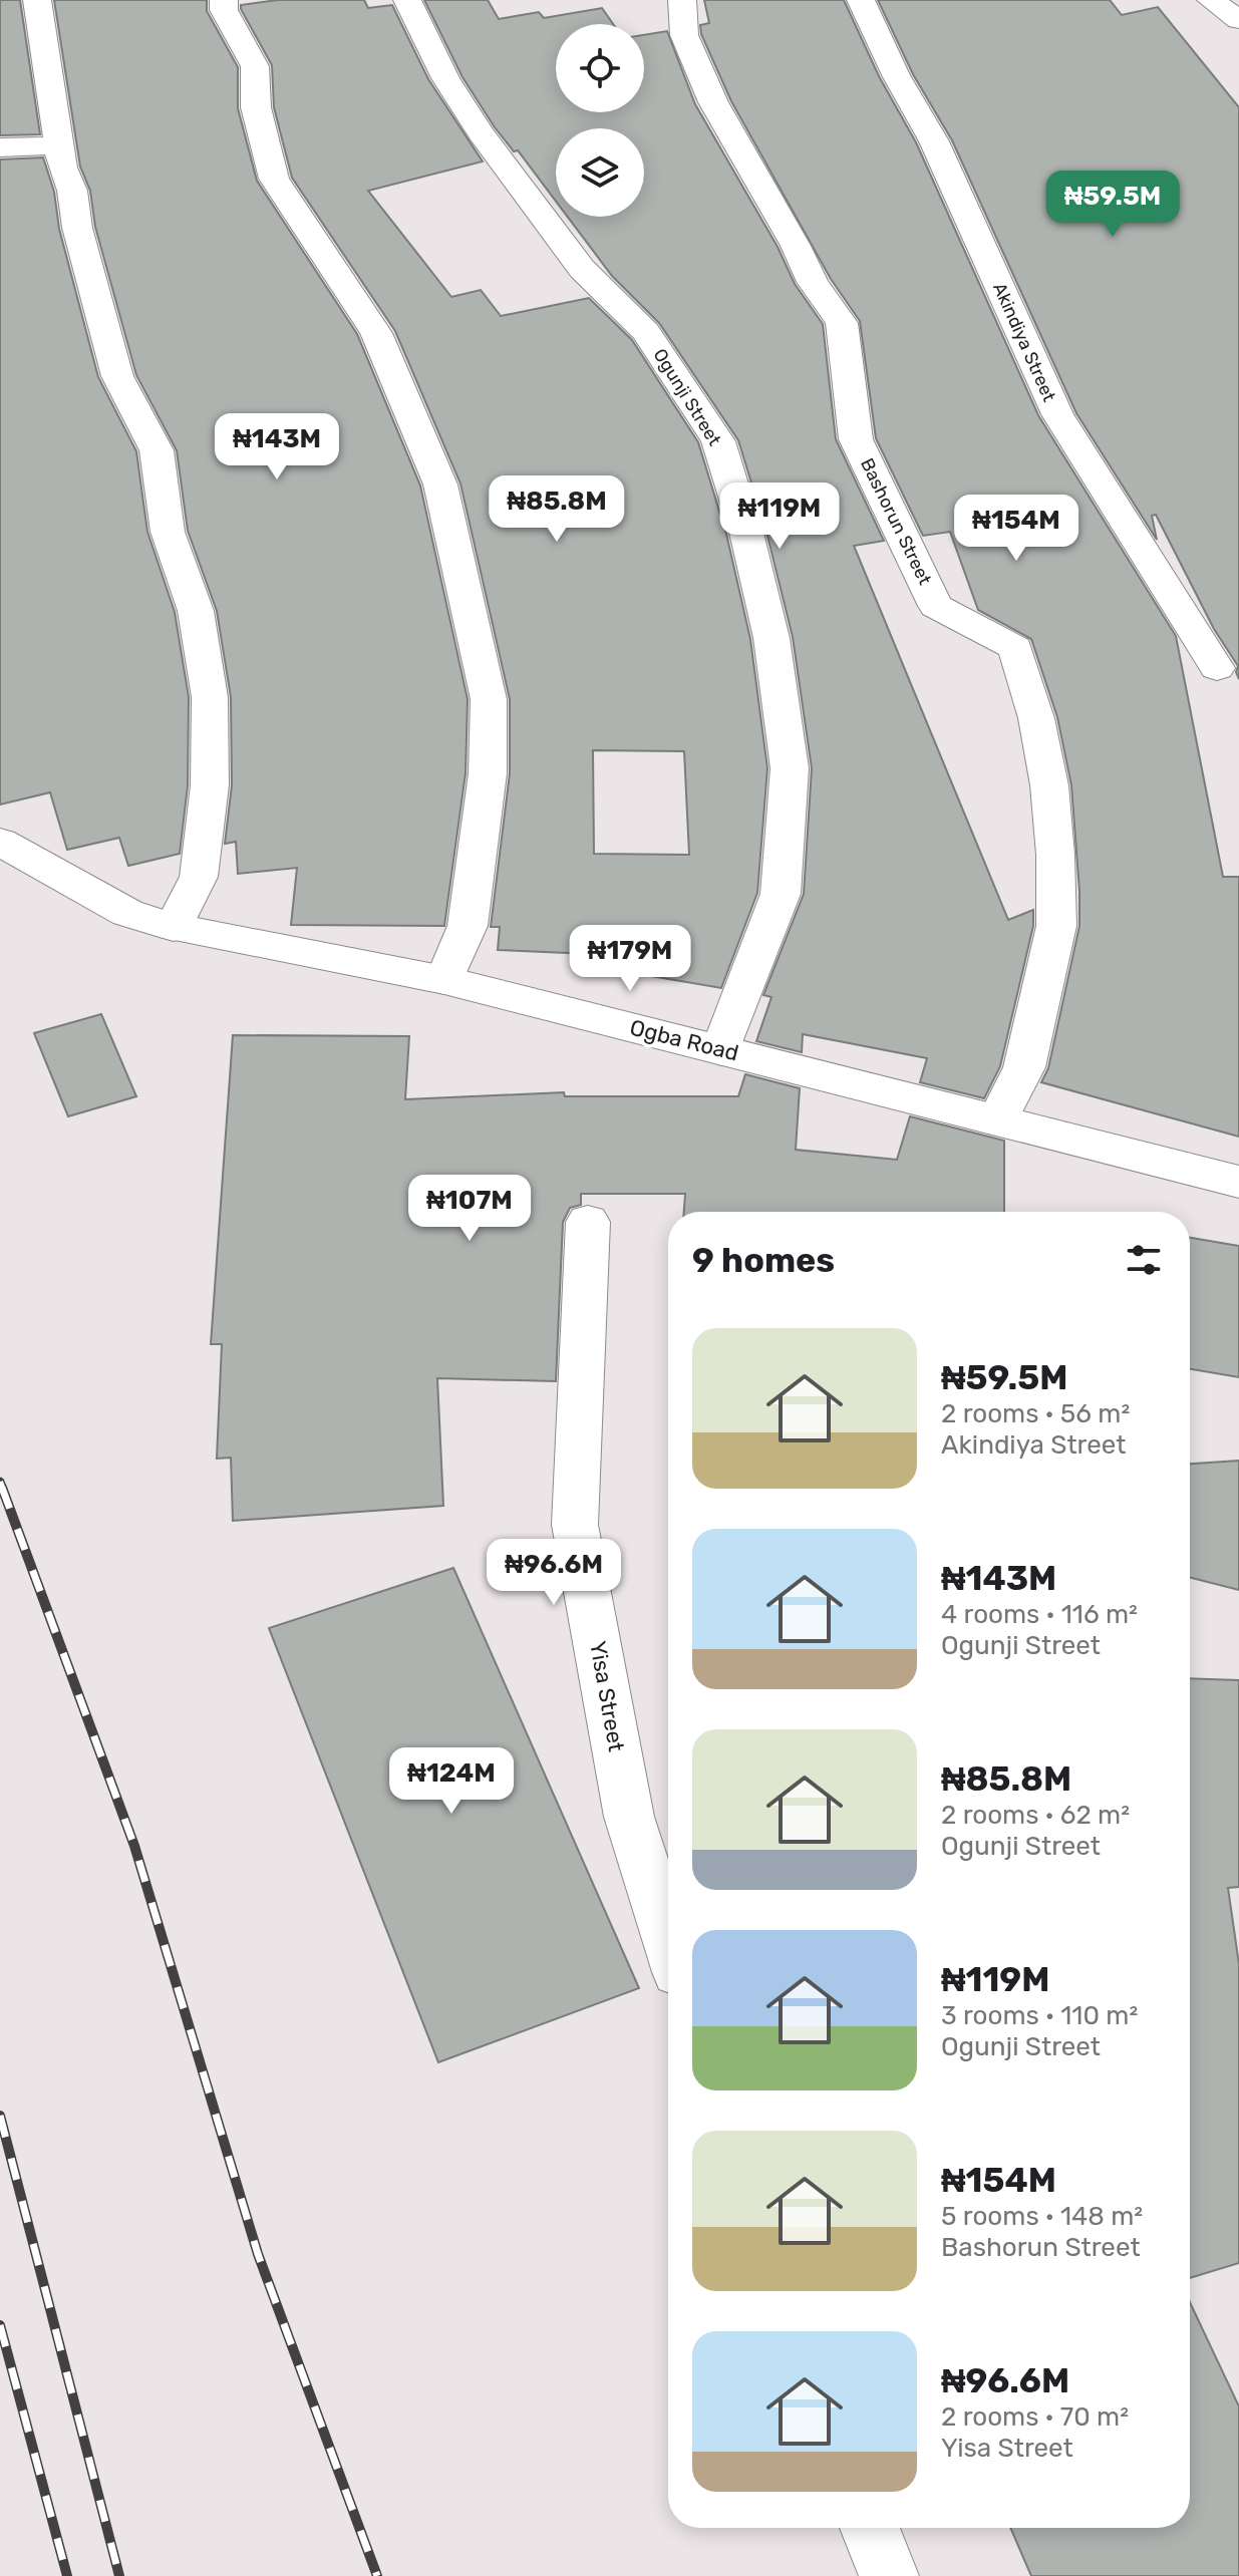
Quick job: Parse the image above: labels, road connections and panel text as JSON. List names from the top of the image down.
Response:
{
  "streets": {
    "street": [
      "Akindiya Street",
      "Ogunji Street",
      "Bashorun Street",
      "Ogba Road",
      "Yisa Street"
    ]
  },
  "crossings": [
    ["Ogunji Street", "Ogba Road"],
    ["Bashorun Street", "Ogba Road"]
  ],
  "page": {
    "price": [
      "₦59.5M",
      "₦143M",
      "₦85.8M",
      "₦119M",
      "₦154M",
      "₦179M",
      "₦107M",
      "₦96.6M",
      "₦124M"
    ],
    "heading": "9 homes",
    "list": [
      {
        "name": "₦59.5M",
        "note": "2 rooms · 56 m² · Akindiya Street"
      },
      {
        "name": "₦143M",
        "note": "4 rooms · 116 m² · Ogunji Street"
      },
      {
        "name": "₦85.8M",
        "note": "2 rooms · 62 m² · Ogunji Street"
      },
      {
        "name": "₦119M",
        "note": "3 rooms · 110 m² · Ogunji Street"
      },
      {
        "name": "₦154M",
        "note": "5 rooms · 148 m² · Bashorun Street"
      },
      {
        "name": "₦96.6M",
        "note": "2 rooms · 70 m² · Yisa Street"
      }
    ]
  }
}
